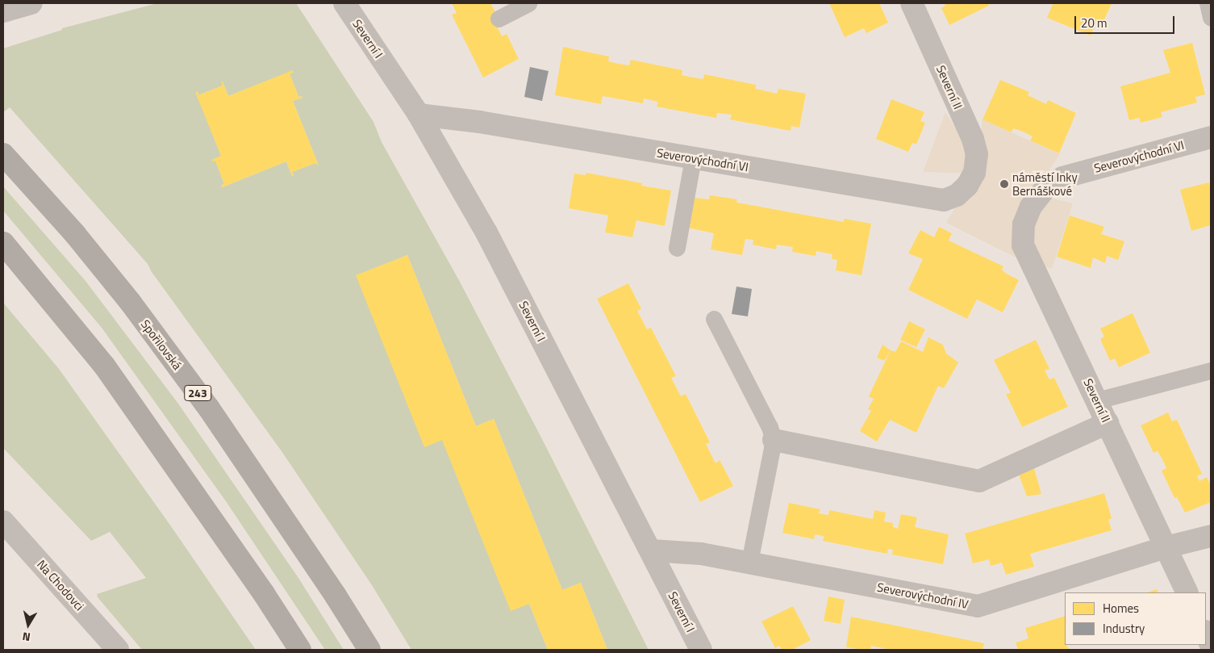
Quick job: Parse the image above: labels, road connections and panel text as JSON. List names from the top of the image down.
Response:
{
  "streets": {
    "highway": ["Spořilovská", "243"],
    "street": [
      "Severní I",
      "Severní II",
      "Severovýchodní VI",
      "Na Chodovci",
      "Severovýchodní IV"
    ]
  },
  "crossings": [
    ["Severní I", "Severovýchodní VI"],
    ["Severní I", "Severovýchodní IV"],
    ["Severní II", "Severovýchodní VI"],
    ["Severní II", "Severovýchodní IV"]
  ],
  "places": ["náměstí Inky Bernáškové"],
  "legend": ["Homes", "Industry"],
  "scale_bar": "20 m",
  "north": "bottom"
}
